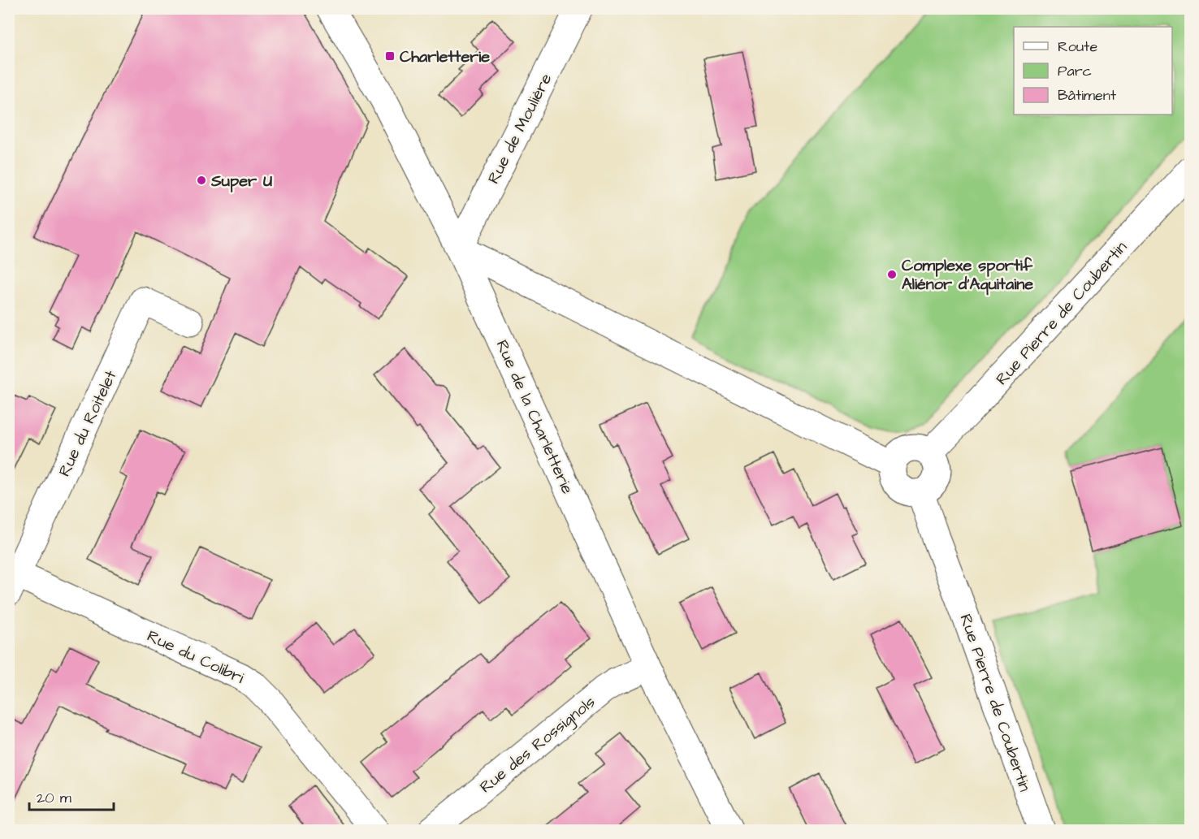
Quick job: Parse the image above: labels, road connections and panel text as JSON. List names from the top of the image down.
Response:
{
  "streets": {
    "street": [
      "Rue de Moulière",
      "Rue Pierre de Coubertin",
      "Rue de la Charletterie",
      "Rue du Roitelet",
      "Rue du Colibri",
      "Rue des Rossignols"
    ]
  },
  "crossings": [
    ["Rue de Moulière", "Rue de la Charletterie"],
    ["Rue de la Charletterie", "Rue des Rossignols"],
    ["Rue du Roitelet", "Rue du Colibri"]
  ],
  "places": {
    "transit": ["Charletterie"],
    "other": ["Super U", "Complexe sportif Aliénor d'Aquitaine"]
  },
  "legend": ["Route", "Parc", "Bâtiment"],
  "scale_bar": "20 m"
}
